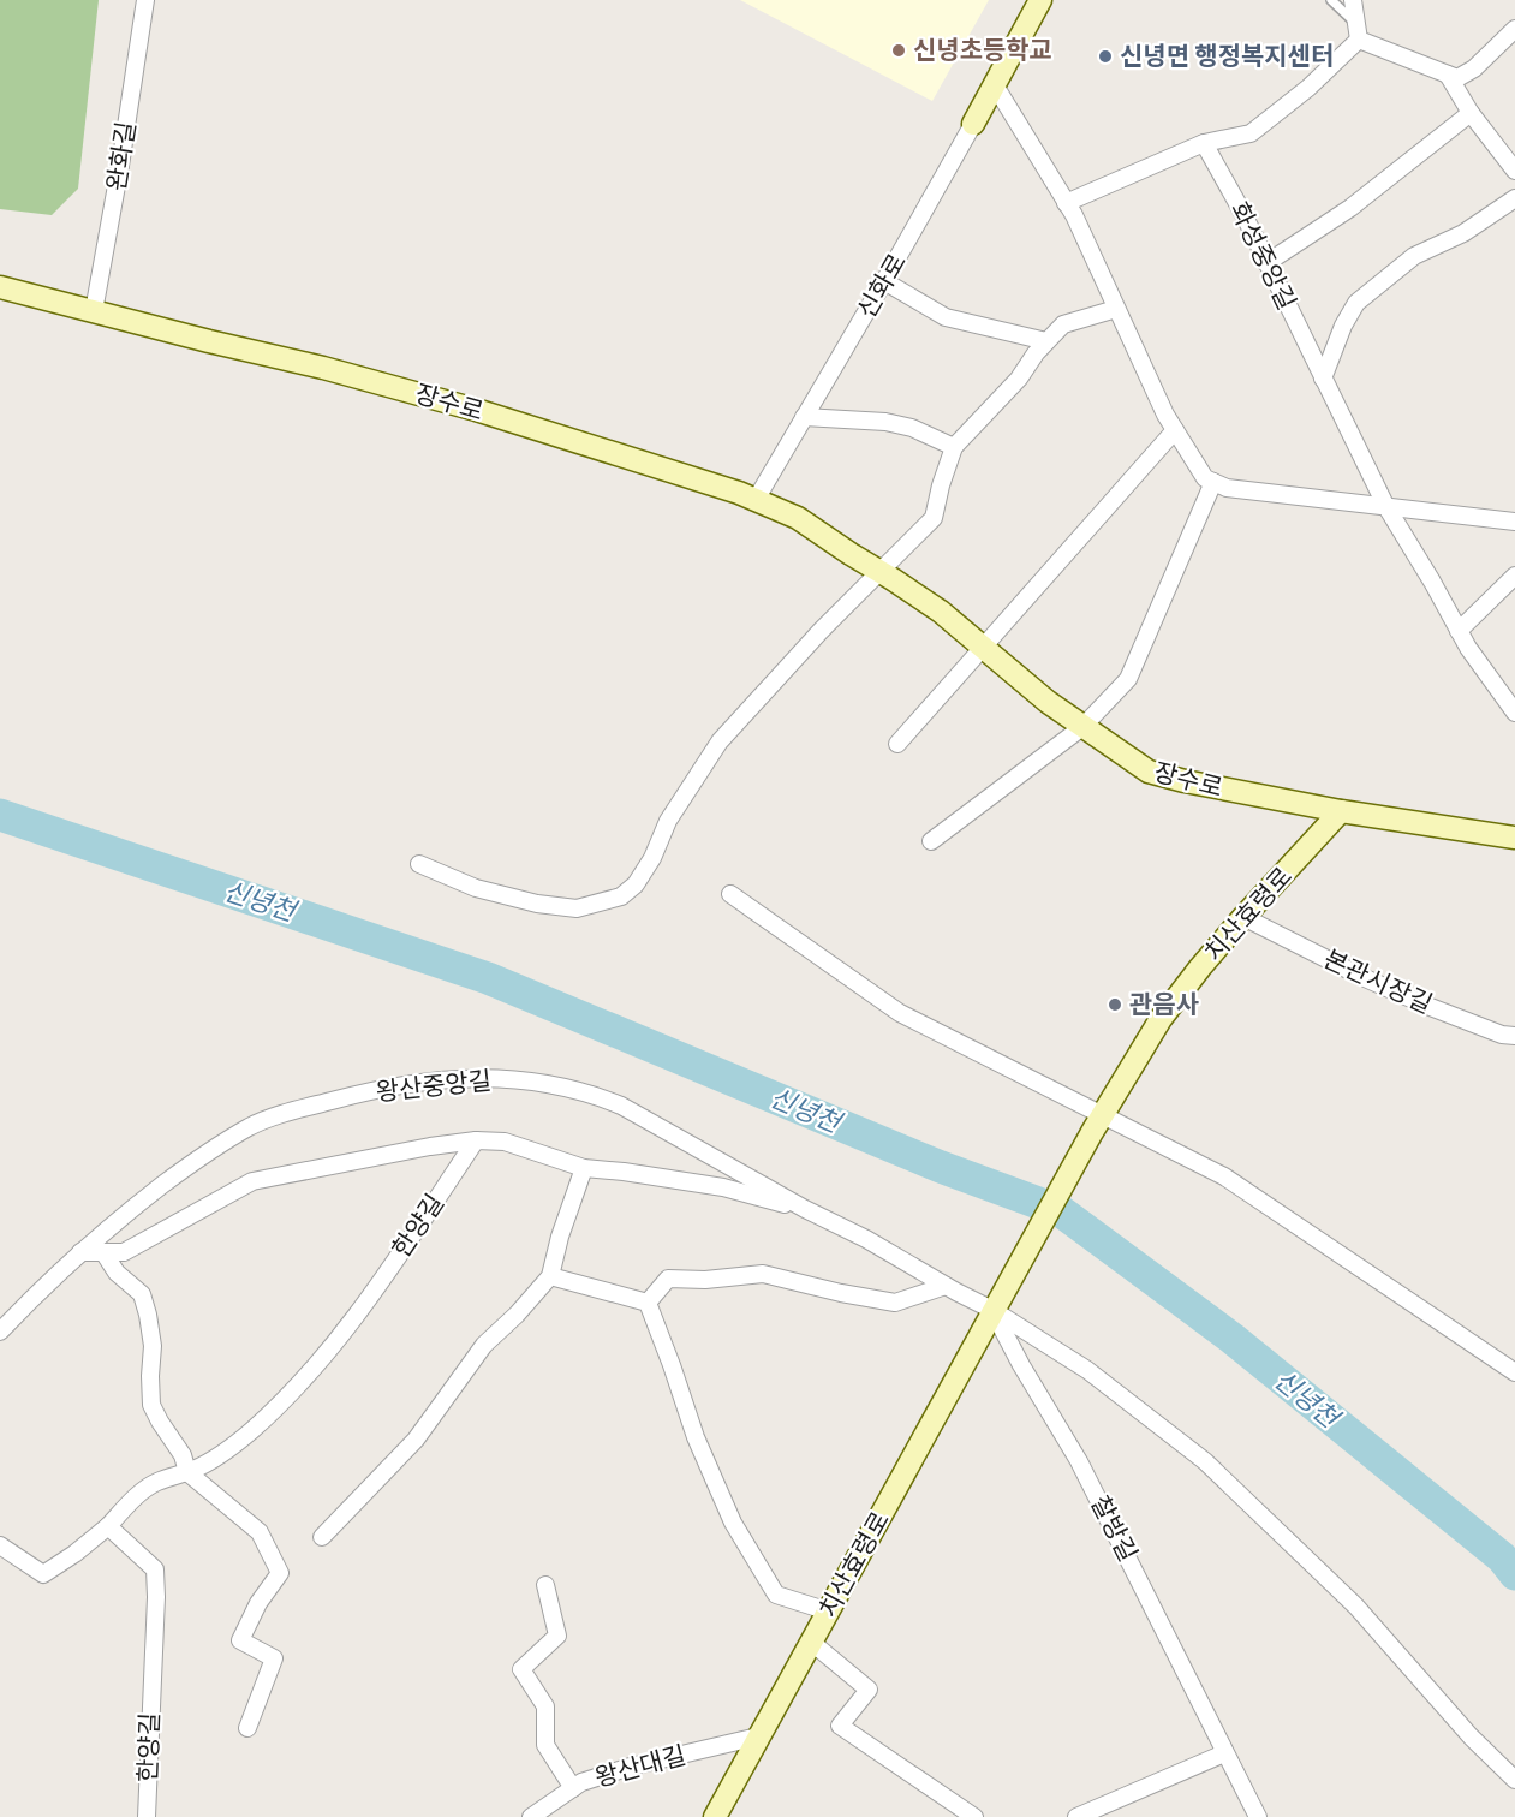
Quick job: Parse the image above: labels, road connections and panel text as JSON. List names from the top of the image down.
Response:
{
  "streets": {
    "street": [
      "완화길",
      "화성중앙길",
      "신화로",
      "장수로",
      "치산효령로",
      "본관시장길",
      "왕산중앙길",
      "한양길",
      "찰방길",
      "왕산대길"
    ]
  },
  "crossings": [
    ["완화길", "장수로"],
    ["신화로", "장수로"],
    ["장수로", "치산효령로"],
    ["치산효령로", "본관시장길"],
    ["치산효령로", "왕산중앙길"],
    ["치산효령로", "찰방길"],
    ["치산효령로", "왕산대길"],
    ["왕산중앙길", "찰방길"]
  ],
  "water": ["신녕천"],
  "places": ["신녕초등학교", "신녕면 행정복지센터", "관음사"]
}
